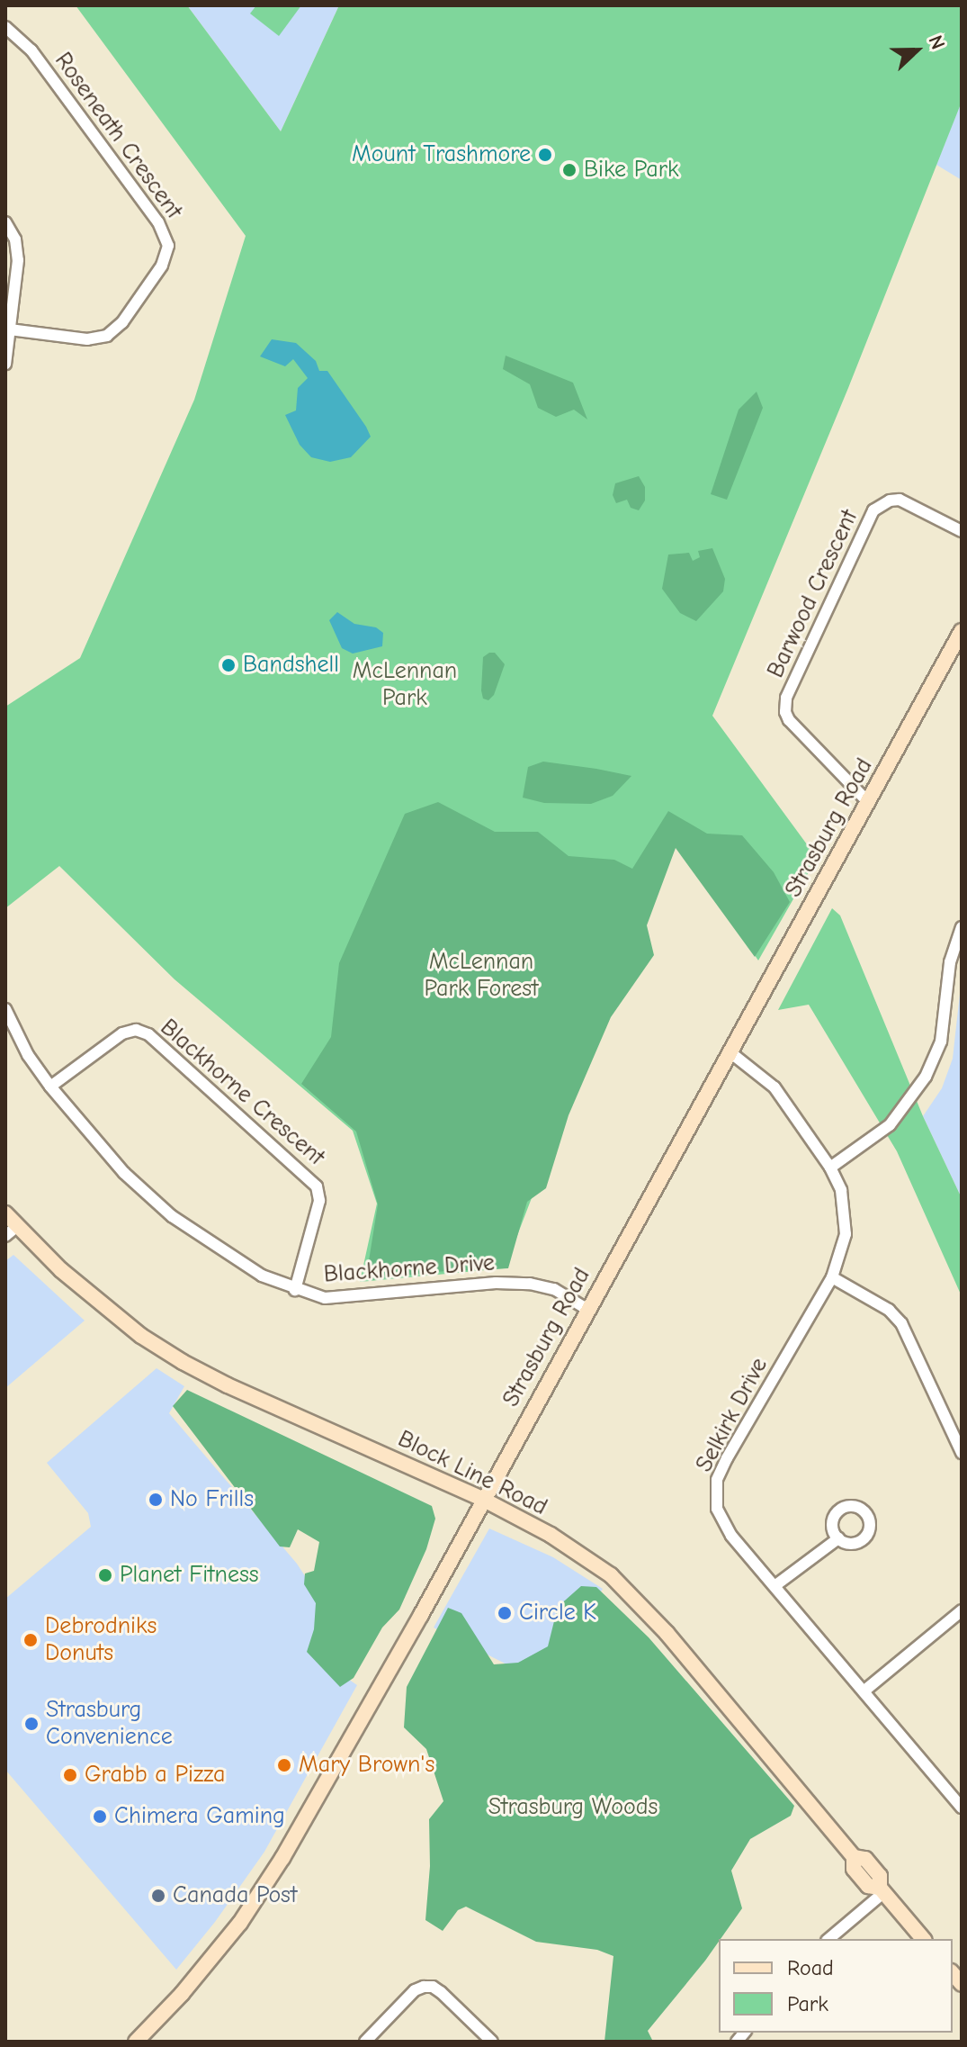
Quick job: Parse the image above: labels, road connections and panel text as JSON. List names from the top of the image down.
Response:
{
  "streets": {
    "street": [
      "Roseneath Crescent",
      "Barwood Crescent",
      "Strasburg Road",
      "Blackhorne Crescent",
      "Blackhorne Drive",
      "Selkirk Drive",
      "Block Line Road"
    ]
  },
  "crossings": [
    ["Barwood Crescent", "Strasburg Road"],
    ["Strasburg Road", "Blackhorne Drive"],
    ["Strasburg Road", "Selkirk Drive"],
    ["Strasburg Road", "Block Line Road"],
    ["Blackhorne Crescent", "Blackhorne Drive"]
  ],
  "parks": ["McLennan Park", "McLennan Park Forest", "Strasburg Woods"],
  "places": [
    "Mount Trashmore",
    "Bike Park",
    "Bandshell",
    "No Frills",
    "Planet Fitness",
    "Circle K",
    "Debrodniks Donuts",
    "Strasburg Convenience",
    "Mary Brown's",
    "Grabb a Pizza",
    "Chimera Gaming",
    "Canada Post"
  ],
  "legend": ["Road", "Park"],
  "north": "right"
}
